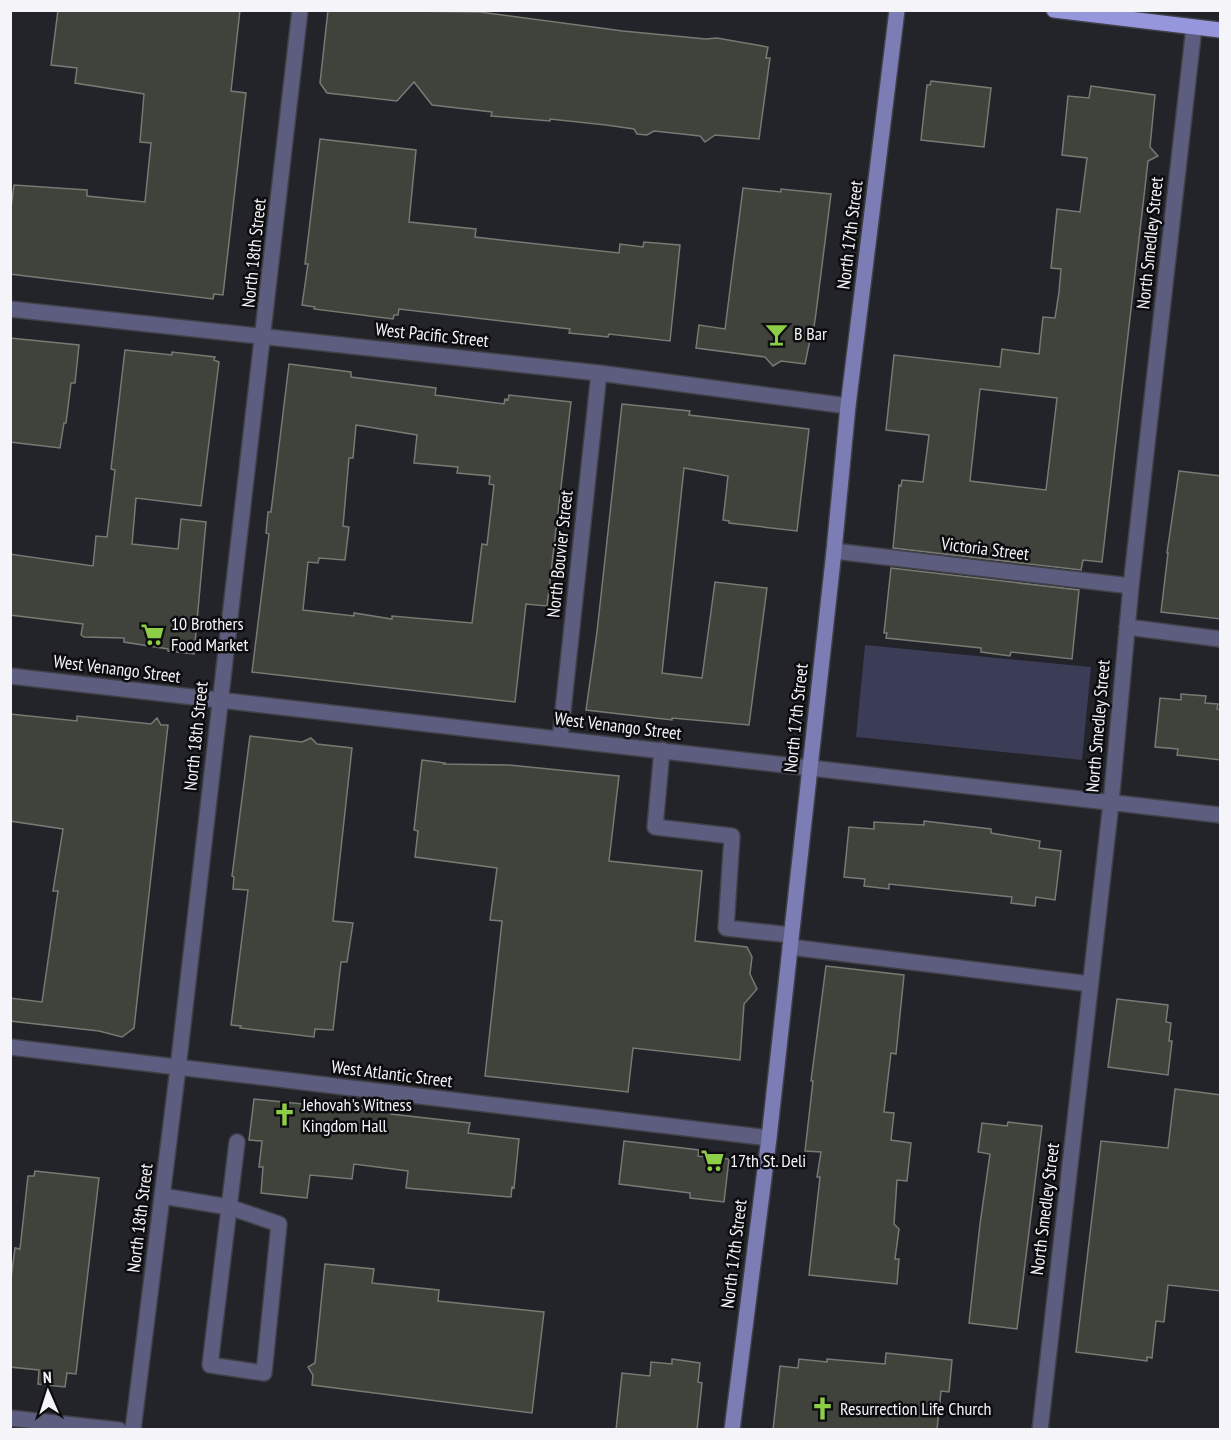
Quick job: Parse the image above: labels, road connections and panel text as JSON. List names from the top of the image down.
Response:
{
  "streets": {
    "street": [
      "North 17th Street",
      "North Smedley Street",
      "North 18th Street",
      "West Pacific Street",
      "Victoria Street",
      "North Bouvier Street",
      "West Venango Street",
      "West Atlantic Street"
    ]
  },
  "crossings": [
    ["North 17th Street", "West Pacific Street"],
    ["North 17th Street", "Victoria Street"],
    ["North 17th Street", "West Venango Street"],
    ["North 17th Street", "West Atlantic Street"],
    ["North Smedley Street", "Victoria Street"],
    ["North Smedley Street", "West Venango Street"],
    ["North 18th Street", "West Pacific Street"],
    ["North 18th Street", "West Venango Street"],
    ["North 18th Street", "West Atlantic Street"],
    ["West Pacific Street", "North Bouvier Street"],
    ["North Bouvier Street", "West Venango Street"]
  ],
  "places": {
    "bar": ["B Bar"],
    "supermarket": ["10 Brothers Food Market", "17th St. Deli"],
    "church": ["Jehovah's Witness Kingdom Hall", "Resurrection Life Church"]
  },
  "north": "top"
}
